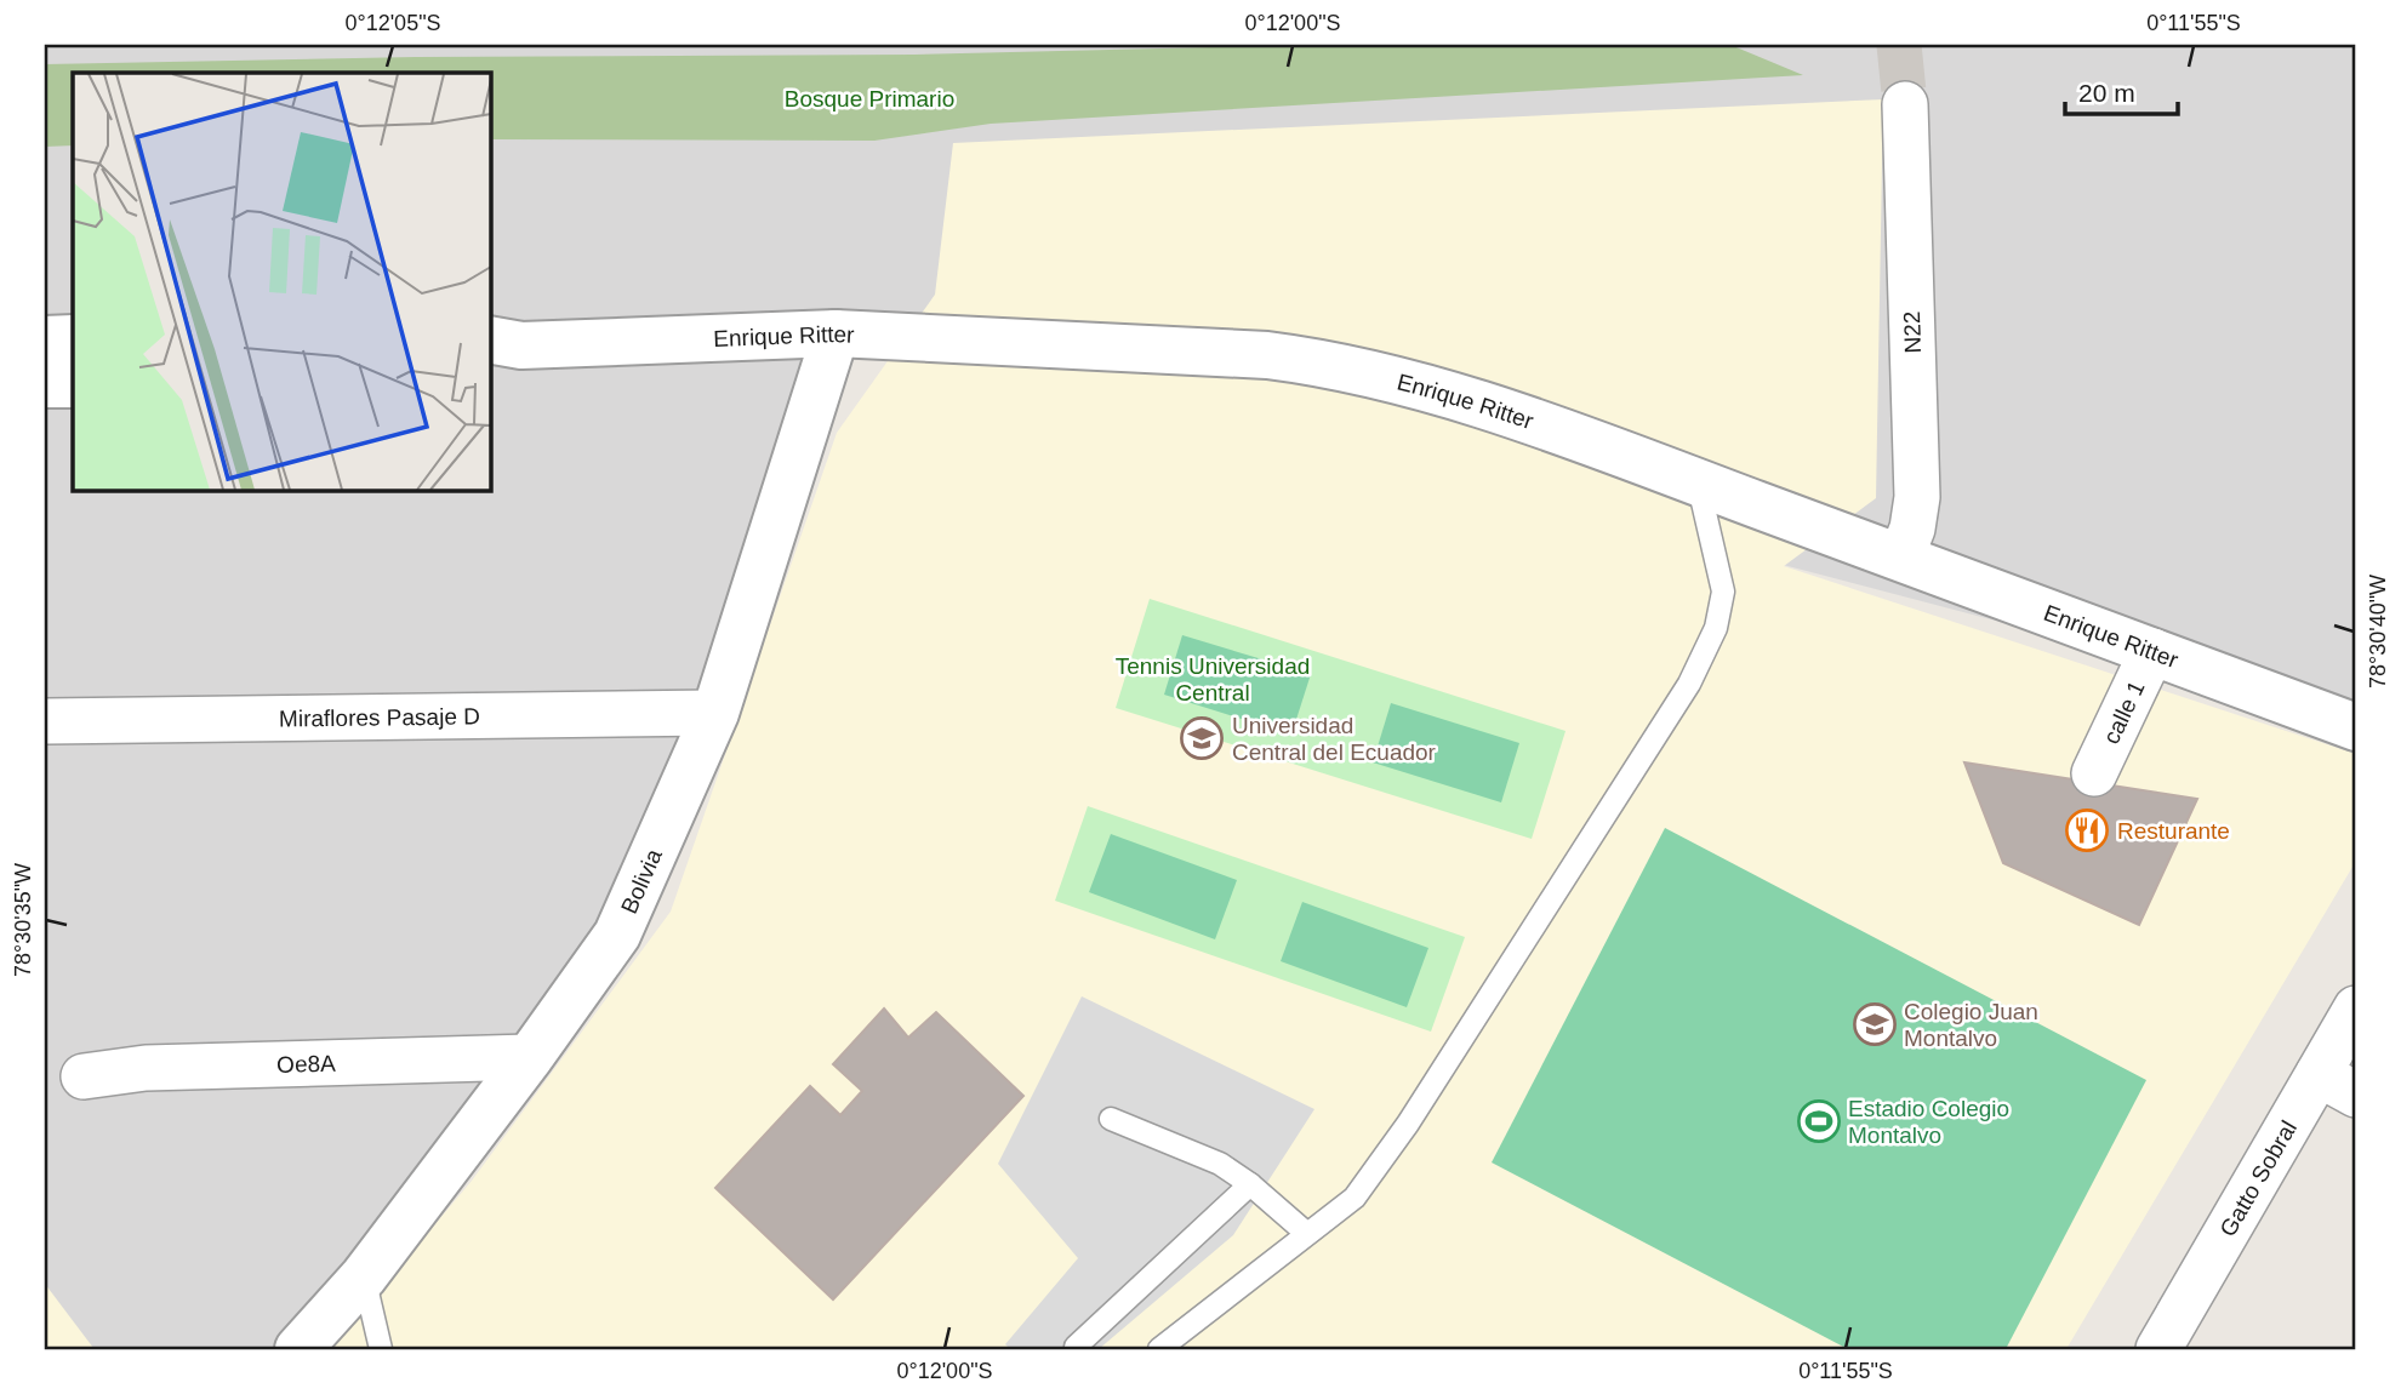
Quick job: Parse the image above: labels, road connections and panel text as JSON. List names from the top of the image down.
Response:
{
  "streets": {
    "street": [
      "N22",
      "Enrique Ritter",
      "calle 1",
      "Miraflores Pasaje D",
      "Bolivia",
      "Oe8A",
      "Gatto Sobral"
    ]
  },
  "crossings": [
    ["N22", "Enrique Ritter"],
    ["Enrique Ritter", "calle 1"],
    ["Enrique Ritter", "Bolivia"],
    ["Miraflores Pasaje D", "Bolivia"],
    ["Bolivia", "Oe8A"]
  ],
  "parks": ["Bosque Primario", "Tennis Universidad Central"],
  "places": {
    "school or university": ["Universidad Central del Ecuador", "Colegio Juan Montalvo"],
    "restaurant": ["Resturante"],
    "sports": ["Estadio Colegio Montalvo"]
  },
  "scale_bar": "20 m",
  "coordinates": [
    "0°12'05\"S",
    "0°12'00\"S",
    "0°11'55\"S",
    "78°30'40\"W",
    "78°30'35\"W"
  ]
}
